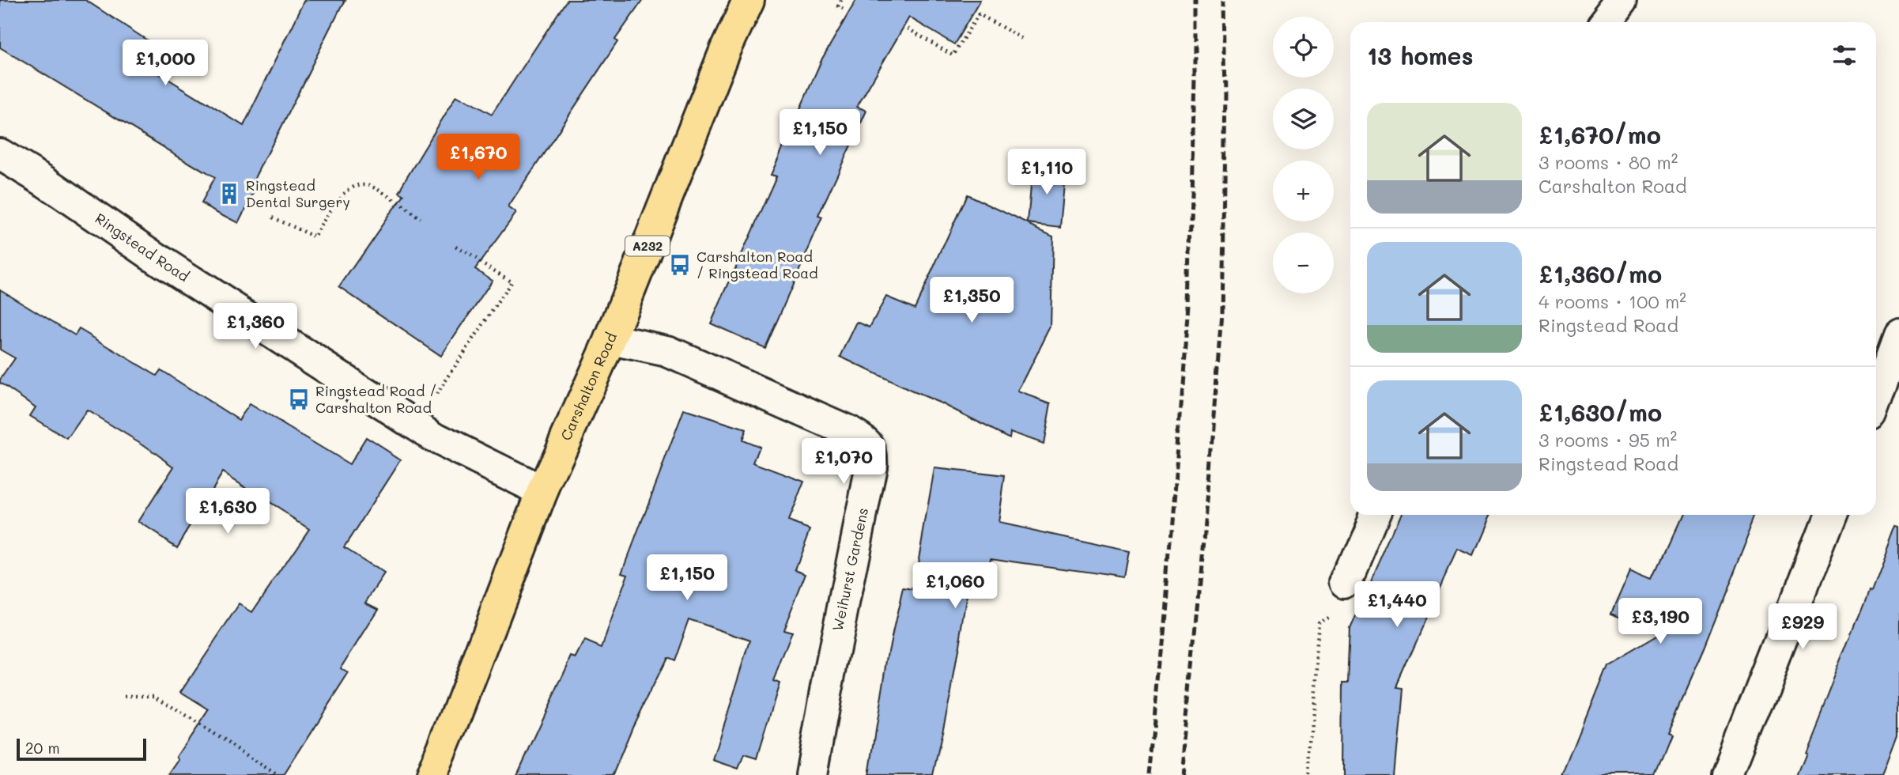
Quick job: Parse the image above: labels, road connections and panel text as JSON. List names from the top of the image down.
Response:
{
  "streets": {
    "highway": ["A232", "Carshalton Road"],
    "street": ["Ringstead Road", "Weihurst Gardens"]
  },
  "crossings": [
    ["Ringstead Road", "Carshalton Road"],
    ["Carshalton Road", "Weihurst Gardens"]
  ],
  "places": {
    "building": ["Ringstead Dental Surgery"],
    "bus stop": ["Carshalton Road / Ringstead Road", "Ringstead Road / Carshalton Road"]
  },
  "scale_bar": "20 m",
  "page": {
    "map_buttons": ["+", "−"],
    "heading": "13 homes",
    "price": [
      "£1,000",
      "£1,150",
      "£1,670",
      "£1,110",
      "£1,350",
      "£1,360",
      "£1,070",
      "£1,630",
      "£1,150",
      "£1,060",
      "£1,440",
      "£3,190",
      "£929"
    ],
    "list": [
      {
        "name": "£1,670/mo",
        "note": "3 rooms · 80 m² · Carshalton Road"
      },
      {
        "name": "£1,360/mo",
        "note": "4 rooms · 100 m² · Ringstead Road"
      },
      {
        "name": "£1,630/mo",
        "note": "3 rooms · 95 m² · Ringstead Road"
      }
    ],
    "scale": "20 m"
  }
}
